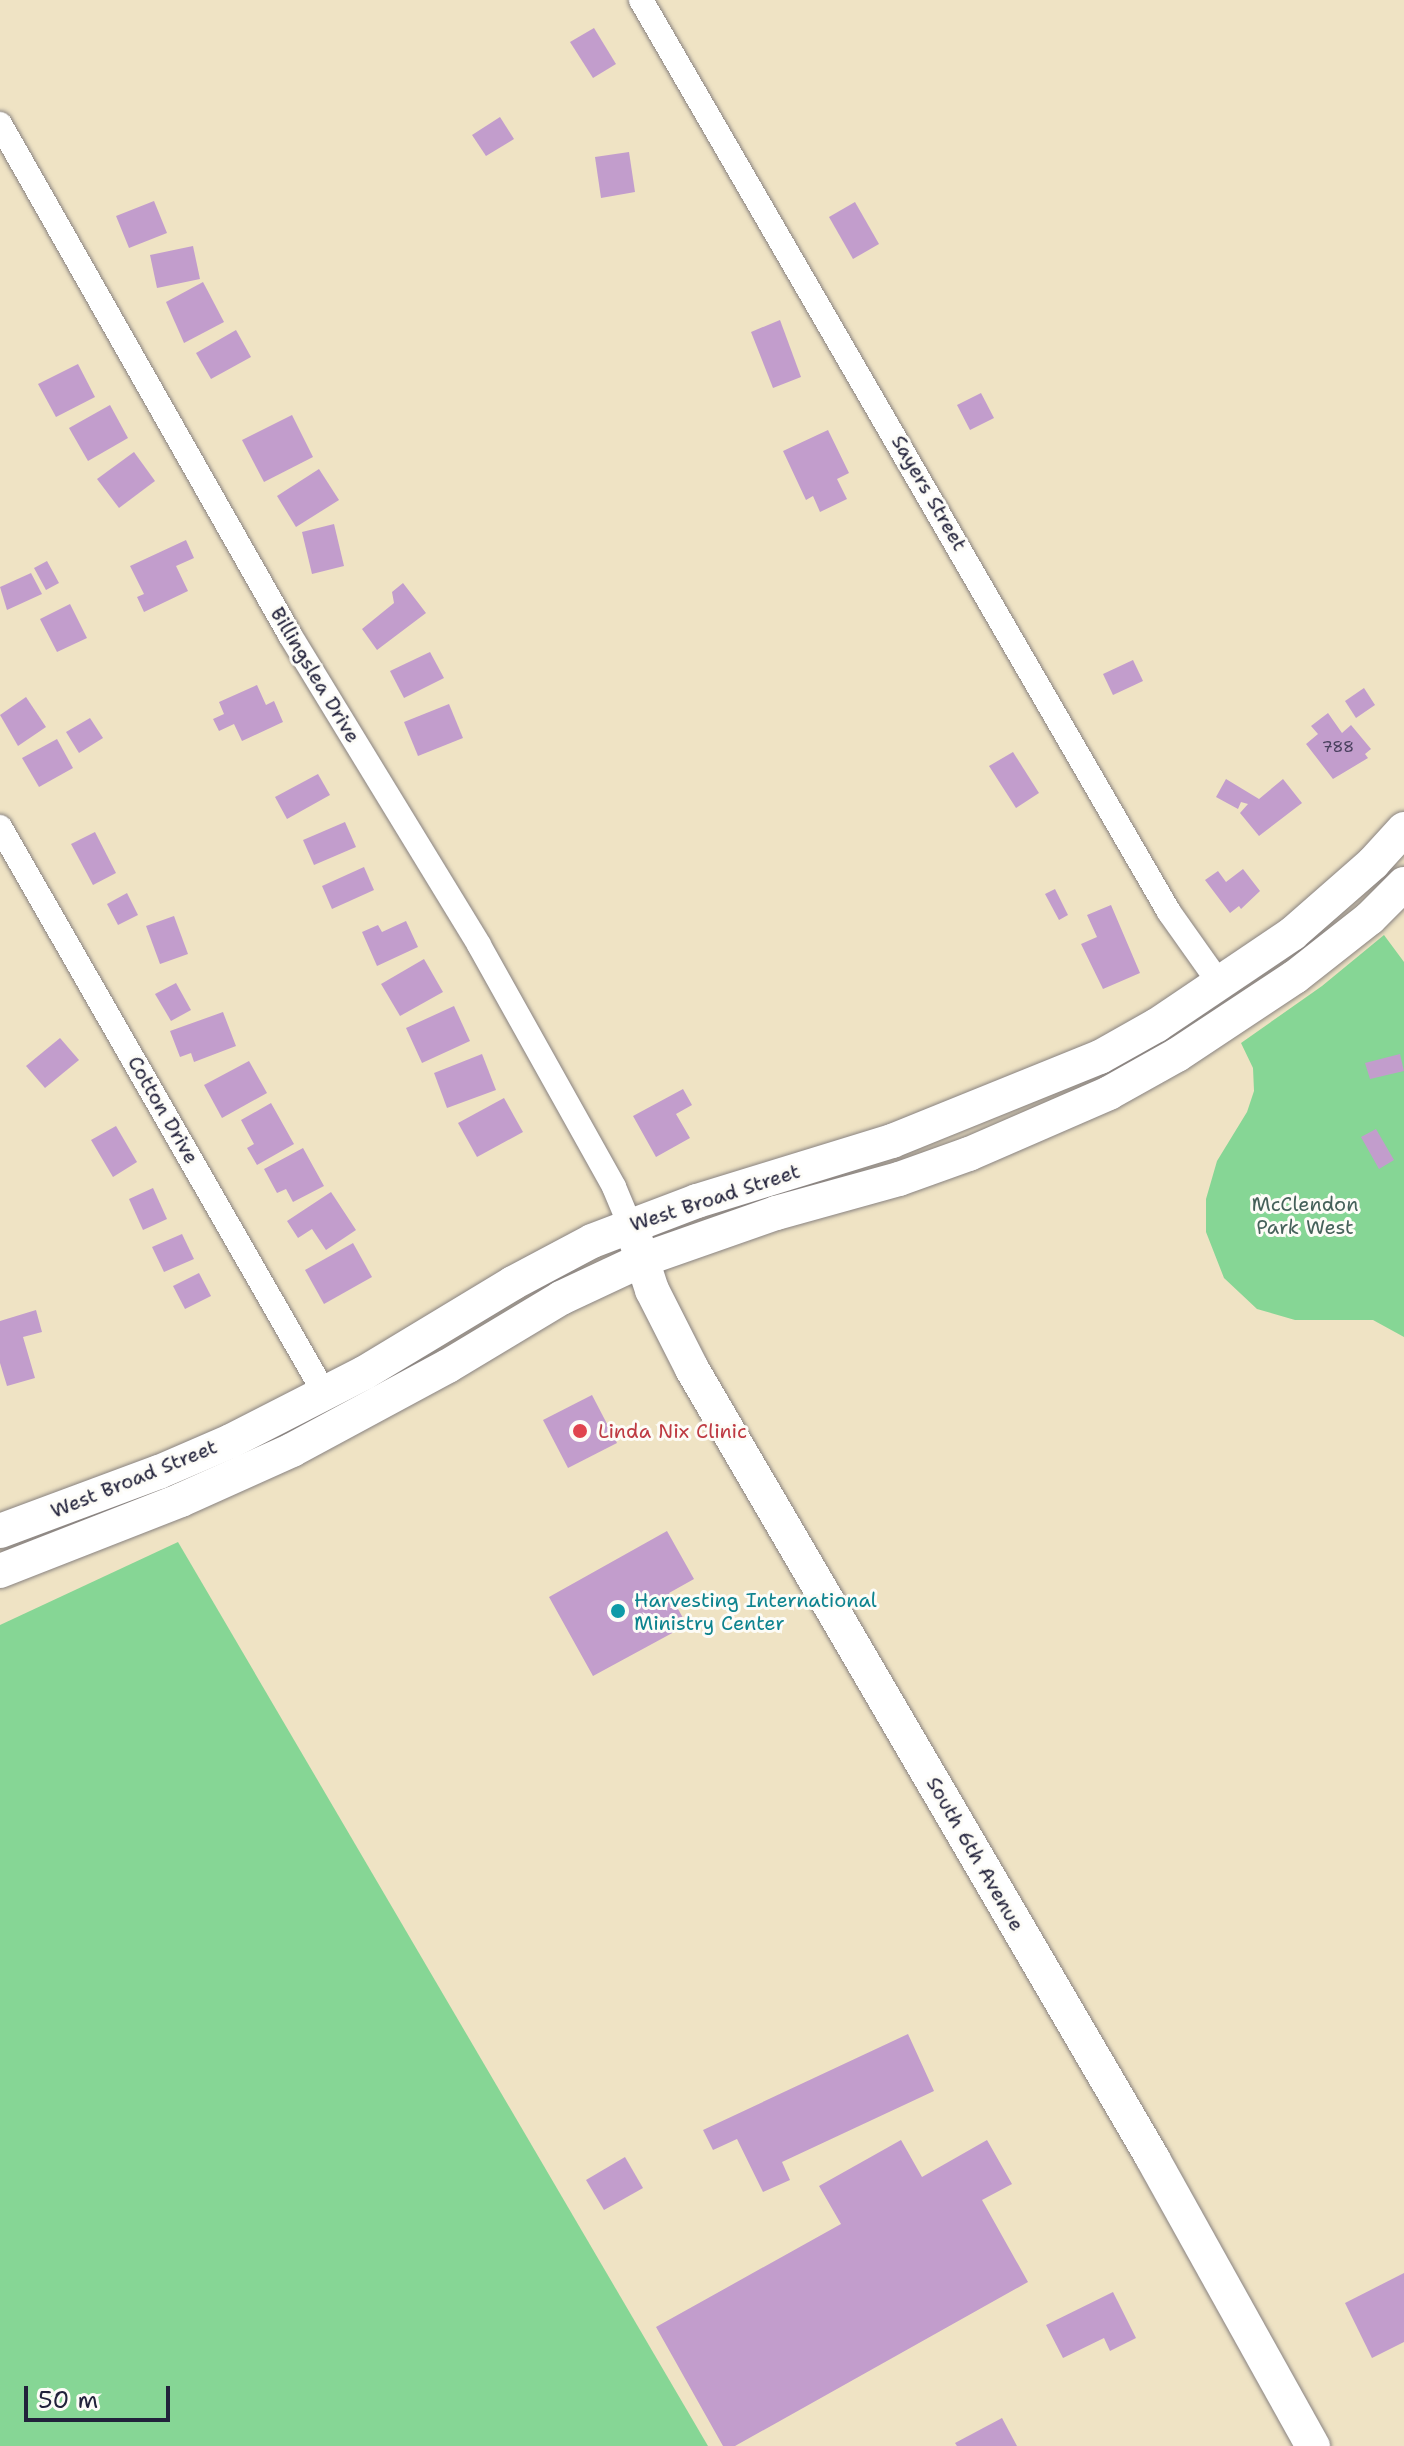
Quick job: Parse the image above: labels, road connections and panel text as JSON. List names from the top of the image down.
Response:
{
  "streets": {
    "main road": ["West Broad Street", "South 6th Avenue"],
    "street": ["Sayers Street", "Billingslea Drive", "Cotton Drive"]
  },
  "crossings": [
    ["Sayers Street", "West Broad Street"],
    ["Billingslea Drive", "West Broad Street"],
    ["Billingslea Drive", "South 6th Avenue"],
    ["Cotton Drive", "West Broad Street"],
    ["West Broad Street", "South 6th Avenue"]
  ],
  "parks": ["McClendon Park West"],
  "places": ["Linda Nix Clinic", "Harvesting International Ministry Center"],
  "house_numbers": ["788"],
  "scale_bar": "50 m"
}
